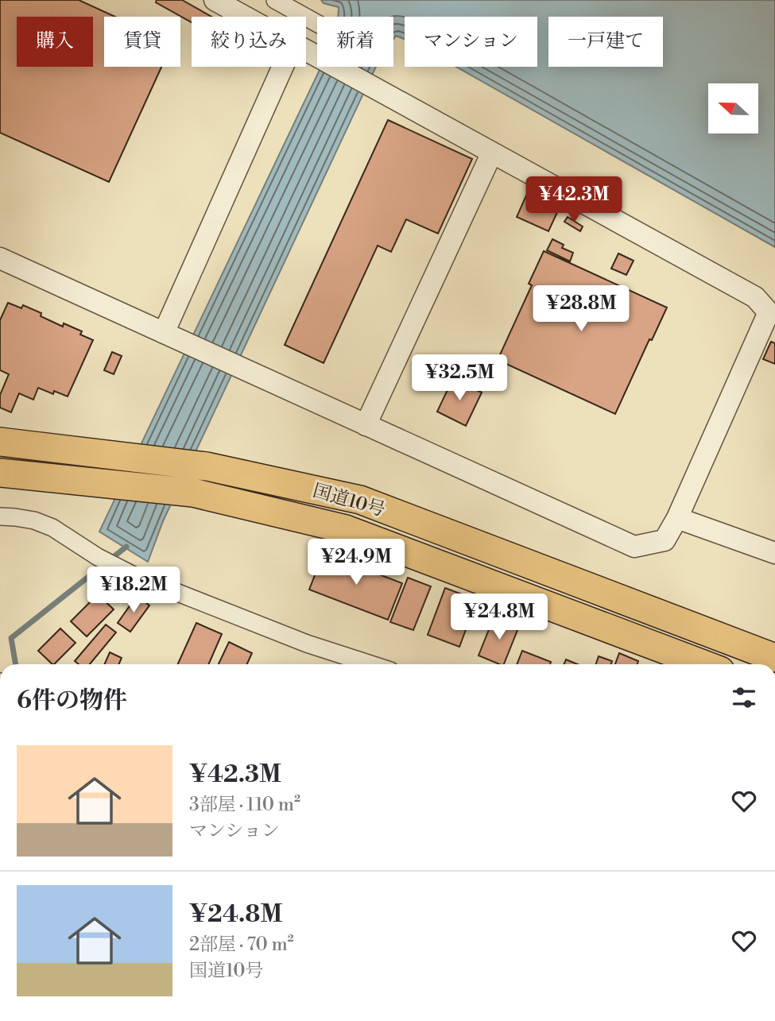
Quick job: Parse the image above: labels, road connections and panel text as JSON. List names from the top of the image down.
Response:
{
  "streets": {
    "highway": ["国道10号"]
  },
  "north": "left",
  "page": {
    "chip": [
      "購入",
      "賃貸",
      "絞り込み",
      "新着",
      "マンション",
      "一戸建て"
    ],
    "price": [
      "¥42.3M",
      "¥28.8M",
      "¥32.5M",
      "¥24.9M",
      "¥18.2M",
      "¥24.8M"
    ],
    "heading": "6件の物件",
    "list": [
      {
        "name": "¥42.3M",
        "note": "3部屋 · 110 m² · マンション"
      },
      {
        "name": "¥24.8M",
        "note": "2部屋 · 70 m² · 国道10号"
      }
    ]
  }
}
